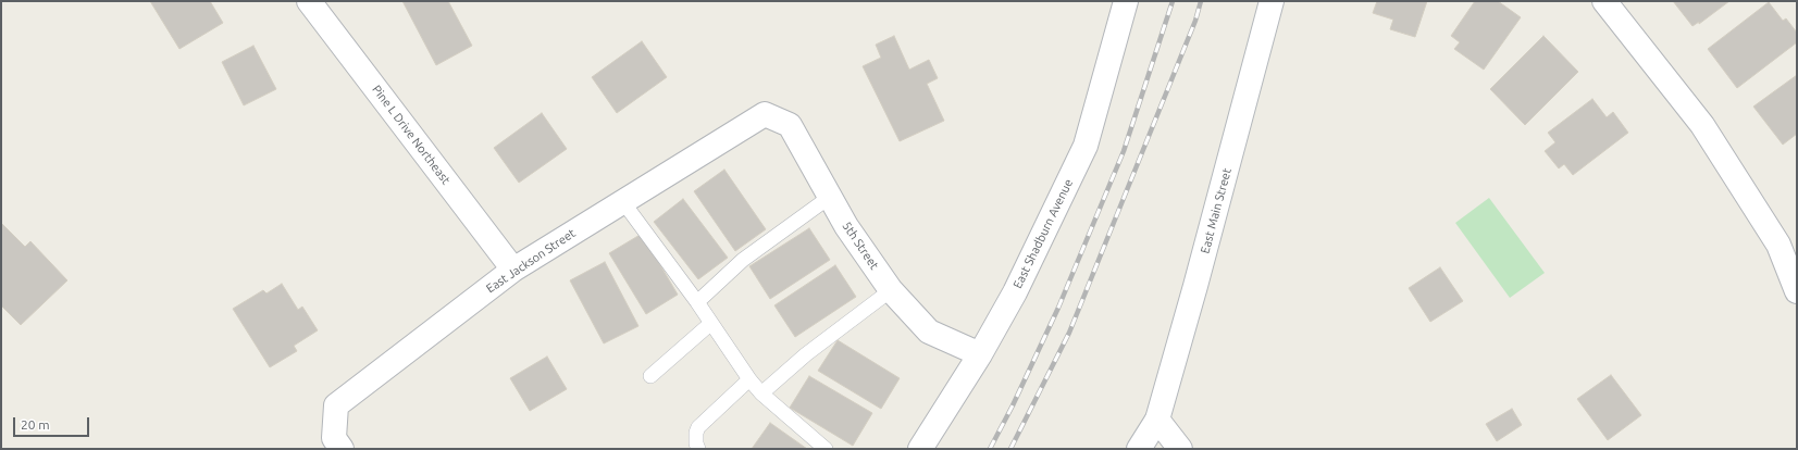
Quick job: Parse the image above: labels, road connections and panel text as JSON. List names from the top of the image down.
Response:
{
  "streets": {
    "street": [
      "Pine L Drive Northeast",
      "East Main Street",
      "East Shadburn Avenue",
      "5th Street",
      "East Jackson Street"
    ]
  },
  "crossings": [
    ["Pine L Drive Northeast", "East Jackson Street"],
    ["East Shadburn Avenue", "5th Street"],
    ["5th Street", "East Jackson Street"]
  ],
  "scale_bar": "20 m"
}
